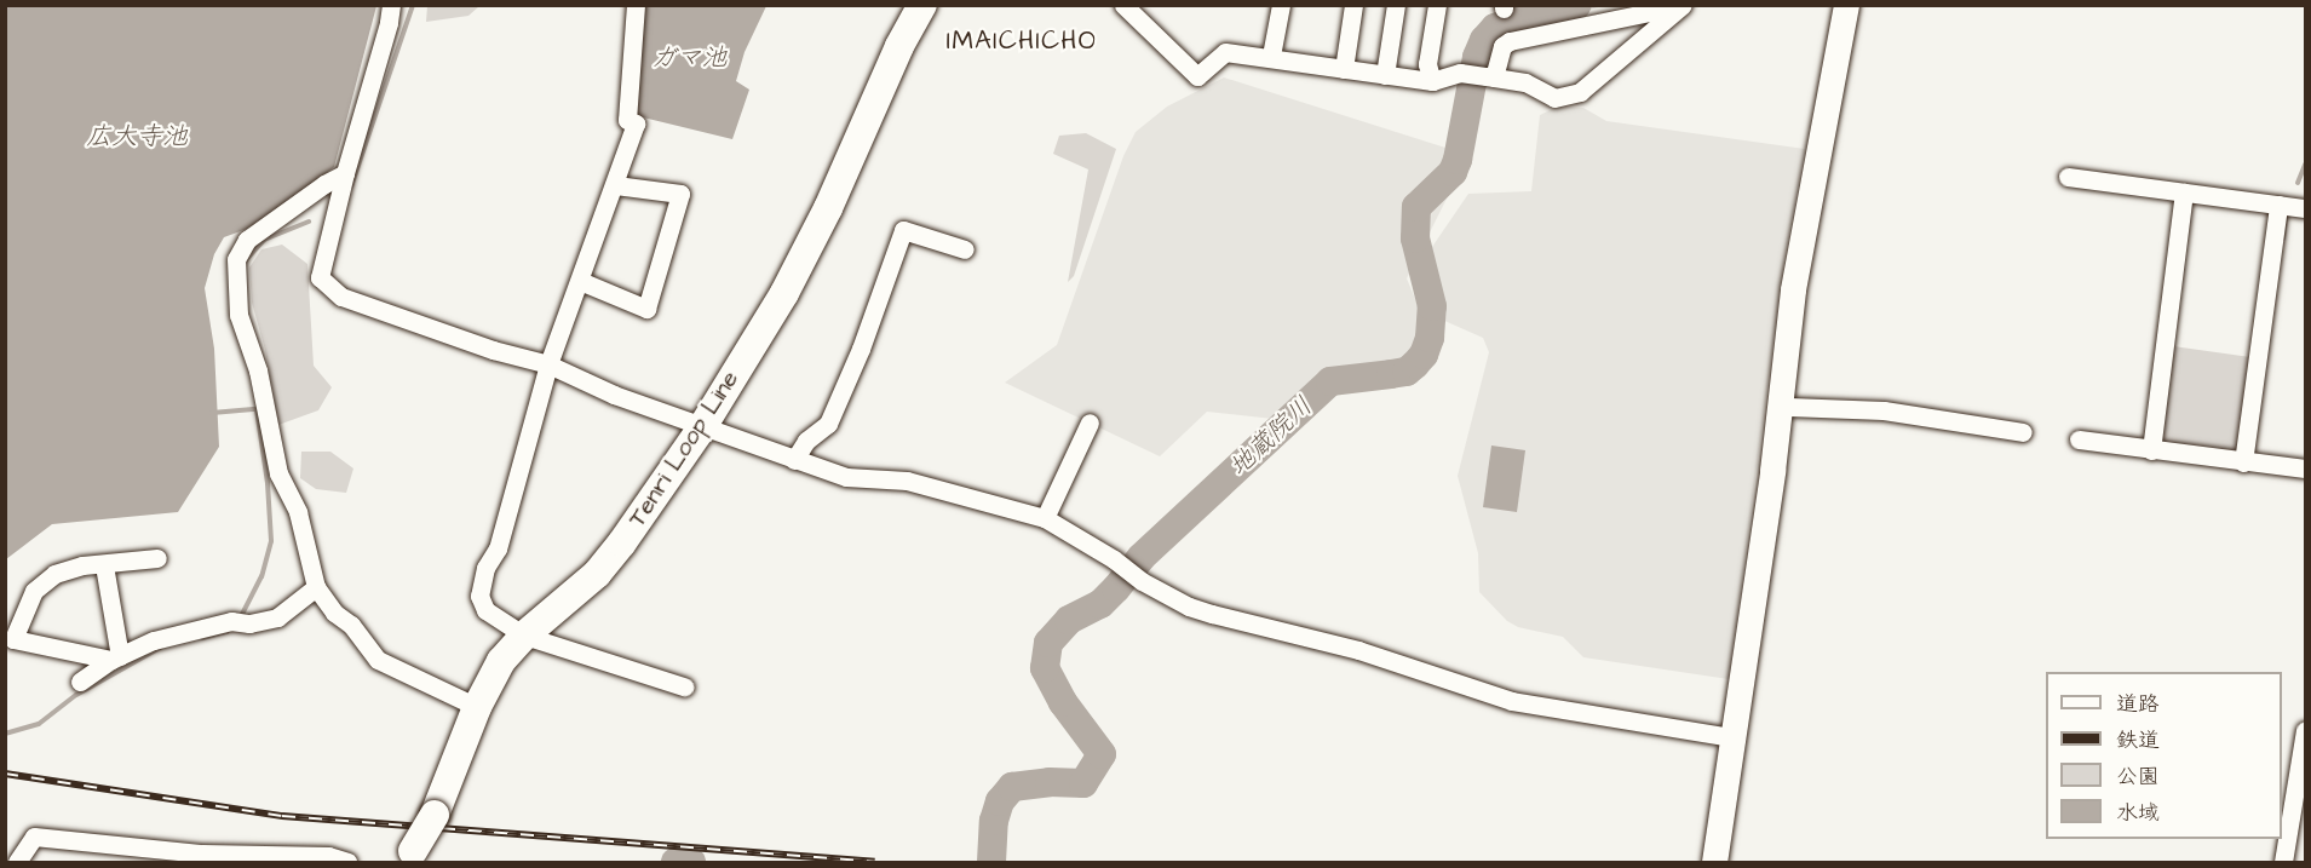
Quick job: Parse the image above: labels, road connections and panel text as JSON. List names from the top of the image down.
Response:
{
  "streets": {
    "main road": ["Tenri Loop Line"]
  },
  "districts": ["IMAICHICHO"],
  "water": ["ガマ池", "広大寺池", "地蔵院川"],
  "legend": [
    "道路",
    "鉄道",
    "公園",
    "水域"
  ]
}
